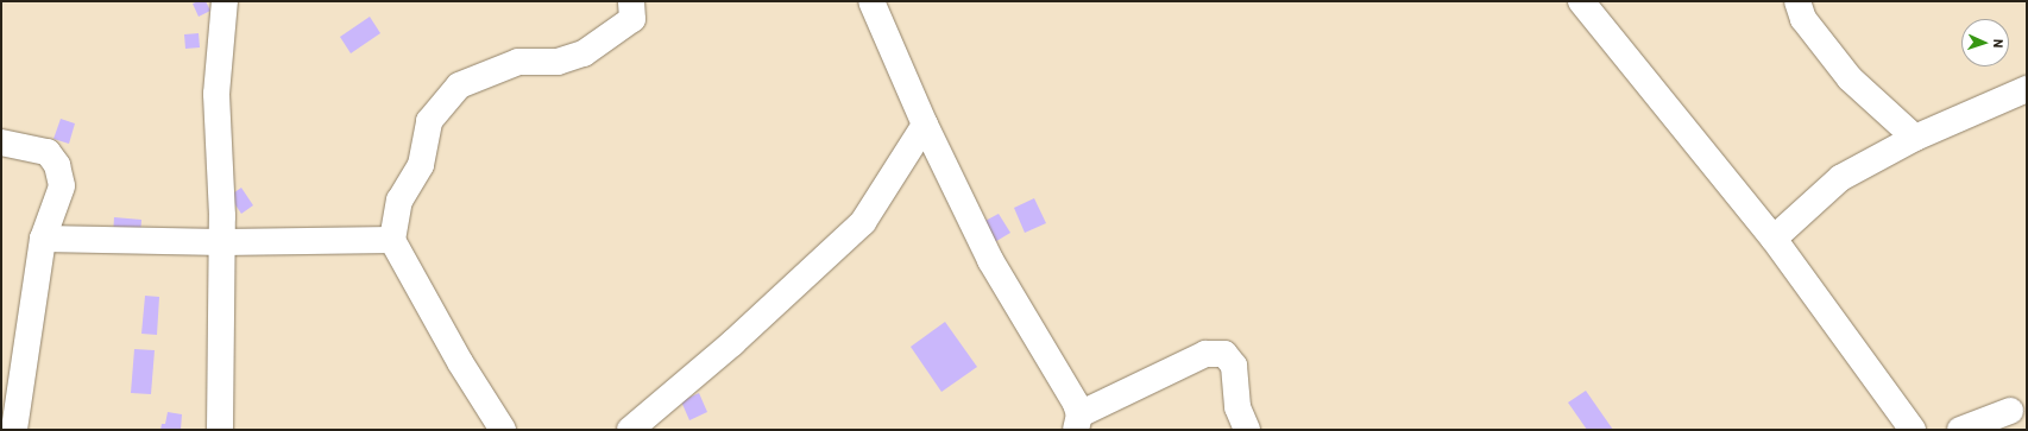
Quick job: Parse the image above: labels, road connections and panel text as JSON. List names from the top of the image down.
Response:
{
  "north": "right"
}
